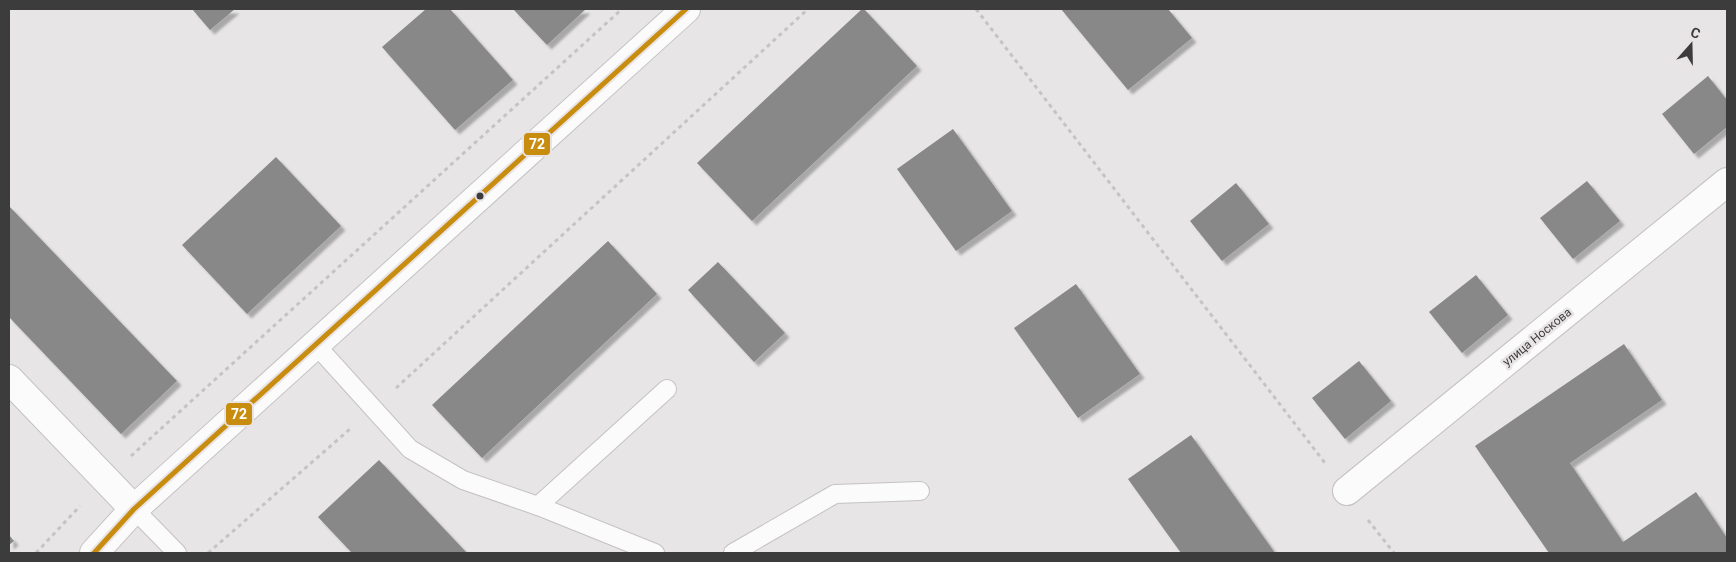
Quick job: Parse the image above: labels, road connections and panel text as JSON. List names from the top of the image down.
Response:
{
  "streets": {
    "main road": ["улица Носкова"]
  },
  "lines": ["transit line 72"],
  "north": "top"
}
